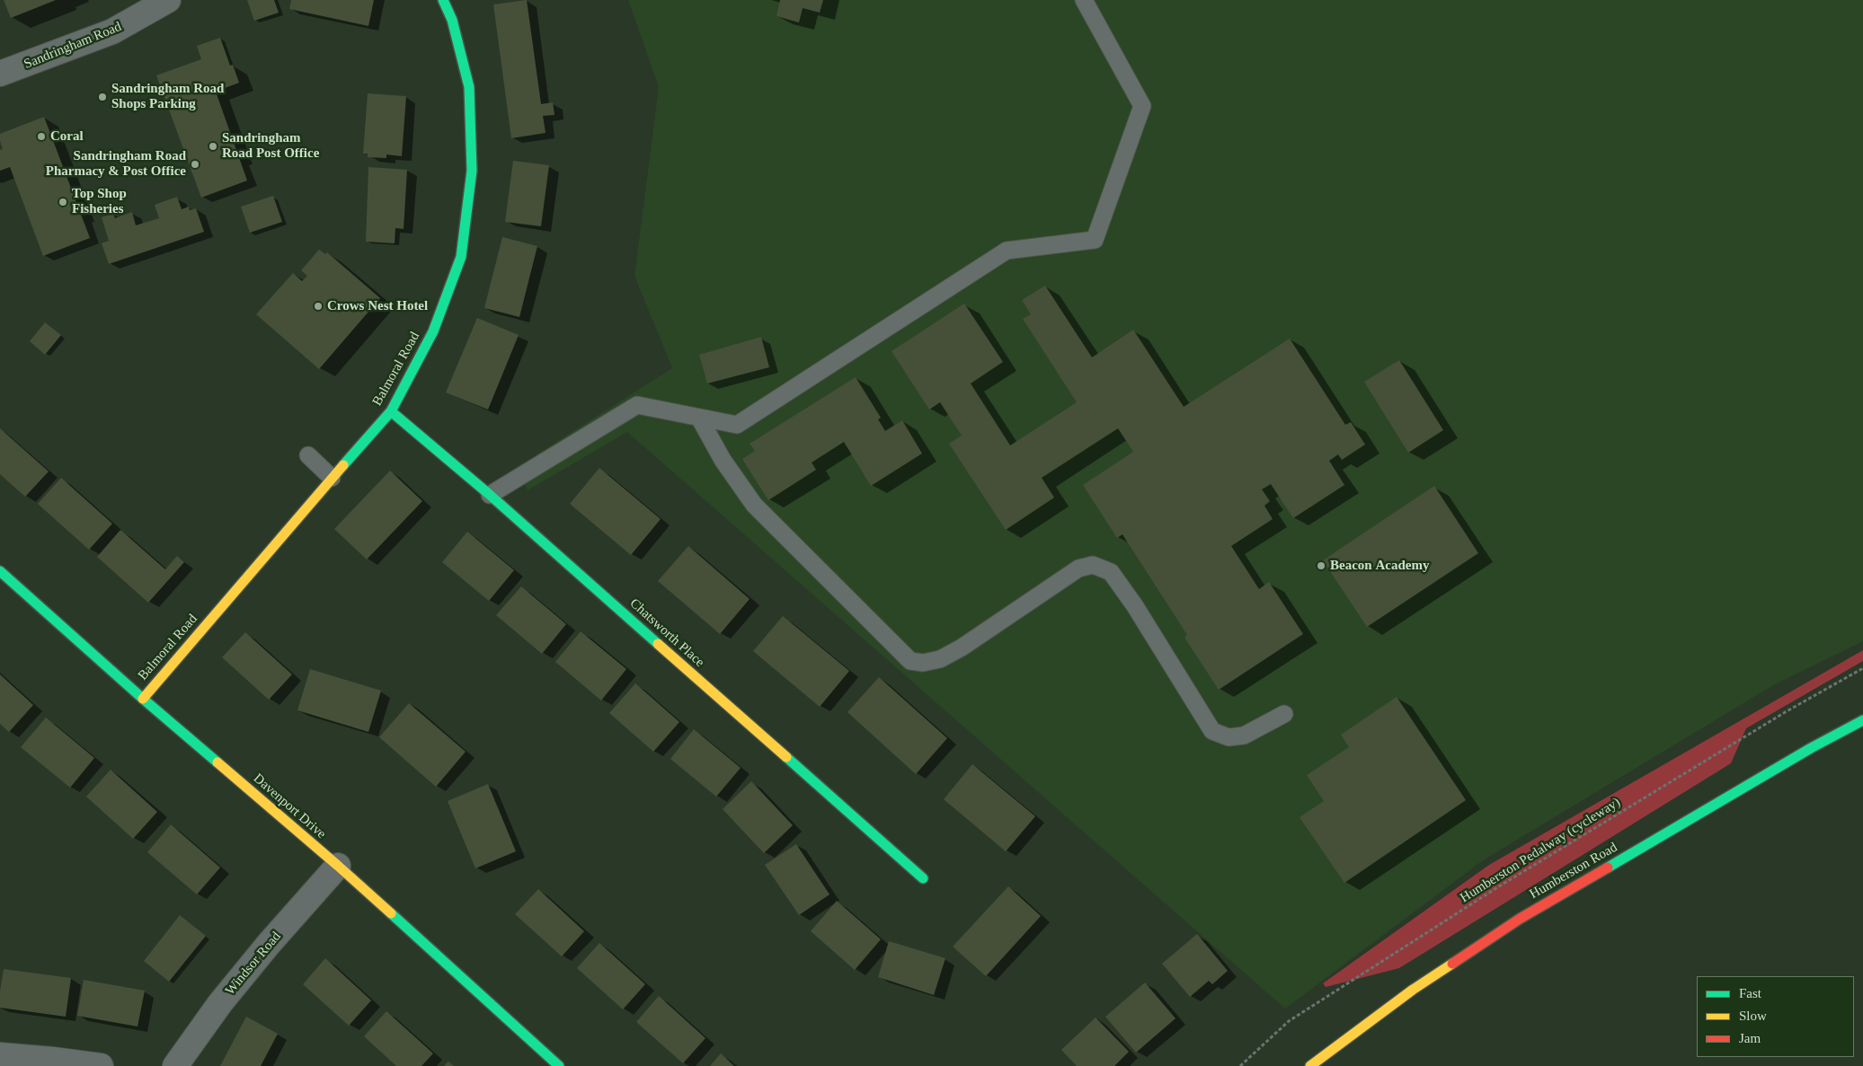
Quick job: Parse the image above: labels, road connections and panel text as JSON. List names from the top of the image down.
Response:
{
  "streets": {
    "street": [
      "Sandringham Road",
      "Balmoral Road",
      "Chatsworth Place",
      "Davenport Drive",
      "Humberston Road",
      "Windsor Road"
    ],
    "path": ["Humberston Pedalway (cycleway)"]
  },
  "crossings": [
    ["Balmoral Road", "Chatsworth Place"],
    ["Balmoral Road", "Davenport Drive"],
    ["Davenport Drive", "Windsor Road"]
  ],
  "places": [
    "Sandringham Road Shops Parking",
    "Coral",
    "Sandringham Road Post Office",
    "Sandringham Road Pharmacy & Post Office",
    "Top Shop Fisheries",
    "Crows Nest Hotel",
    "Beacon Academy"
  ],
  "legend": ["Fast", "Slow", "Jam"]
}
